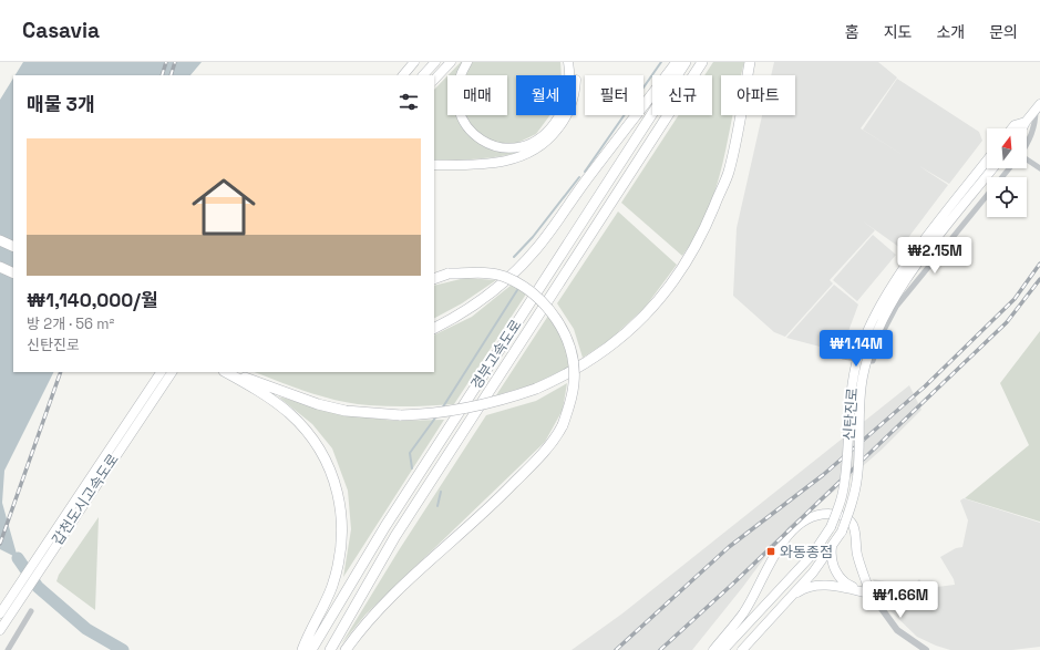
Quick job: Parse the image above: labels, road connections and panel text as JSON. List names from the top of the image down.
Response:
{
  "streets": {
    "highway": ["경부고속도로"],
    "main road": ["신탄진로", "갑천도시고속도로"]
  },
  "places": {
    "transit": ["와동종점"]
  },
  "north": "top",
  "page": {
    "header": "Casavia",
    "nav": [
      "홈",
      "지도",
      "소개",
      "문의"
    ],
    "chip": [
      "매매",
      "월세",
      "필터",
      "신규",
      "아파트"
    ],
    "heading": "매물 3개",
    "list": [
      {
        "name": "₩1,140,000/월",
        "note": "방 2개 · 56 m² · 신탄진로"
      }
    ],
    "price": ["₩2.15M", "₩1.14M", "₩1.66M"]
  }
}
